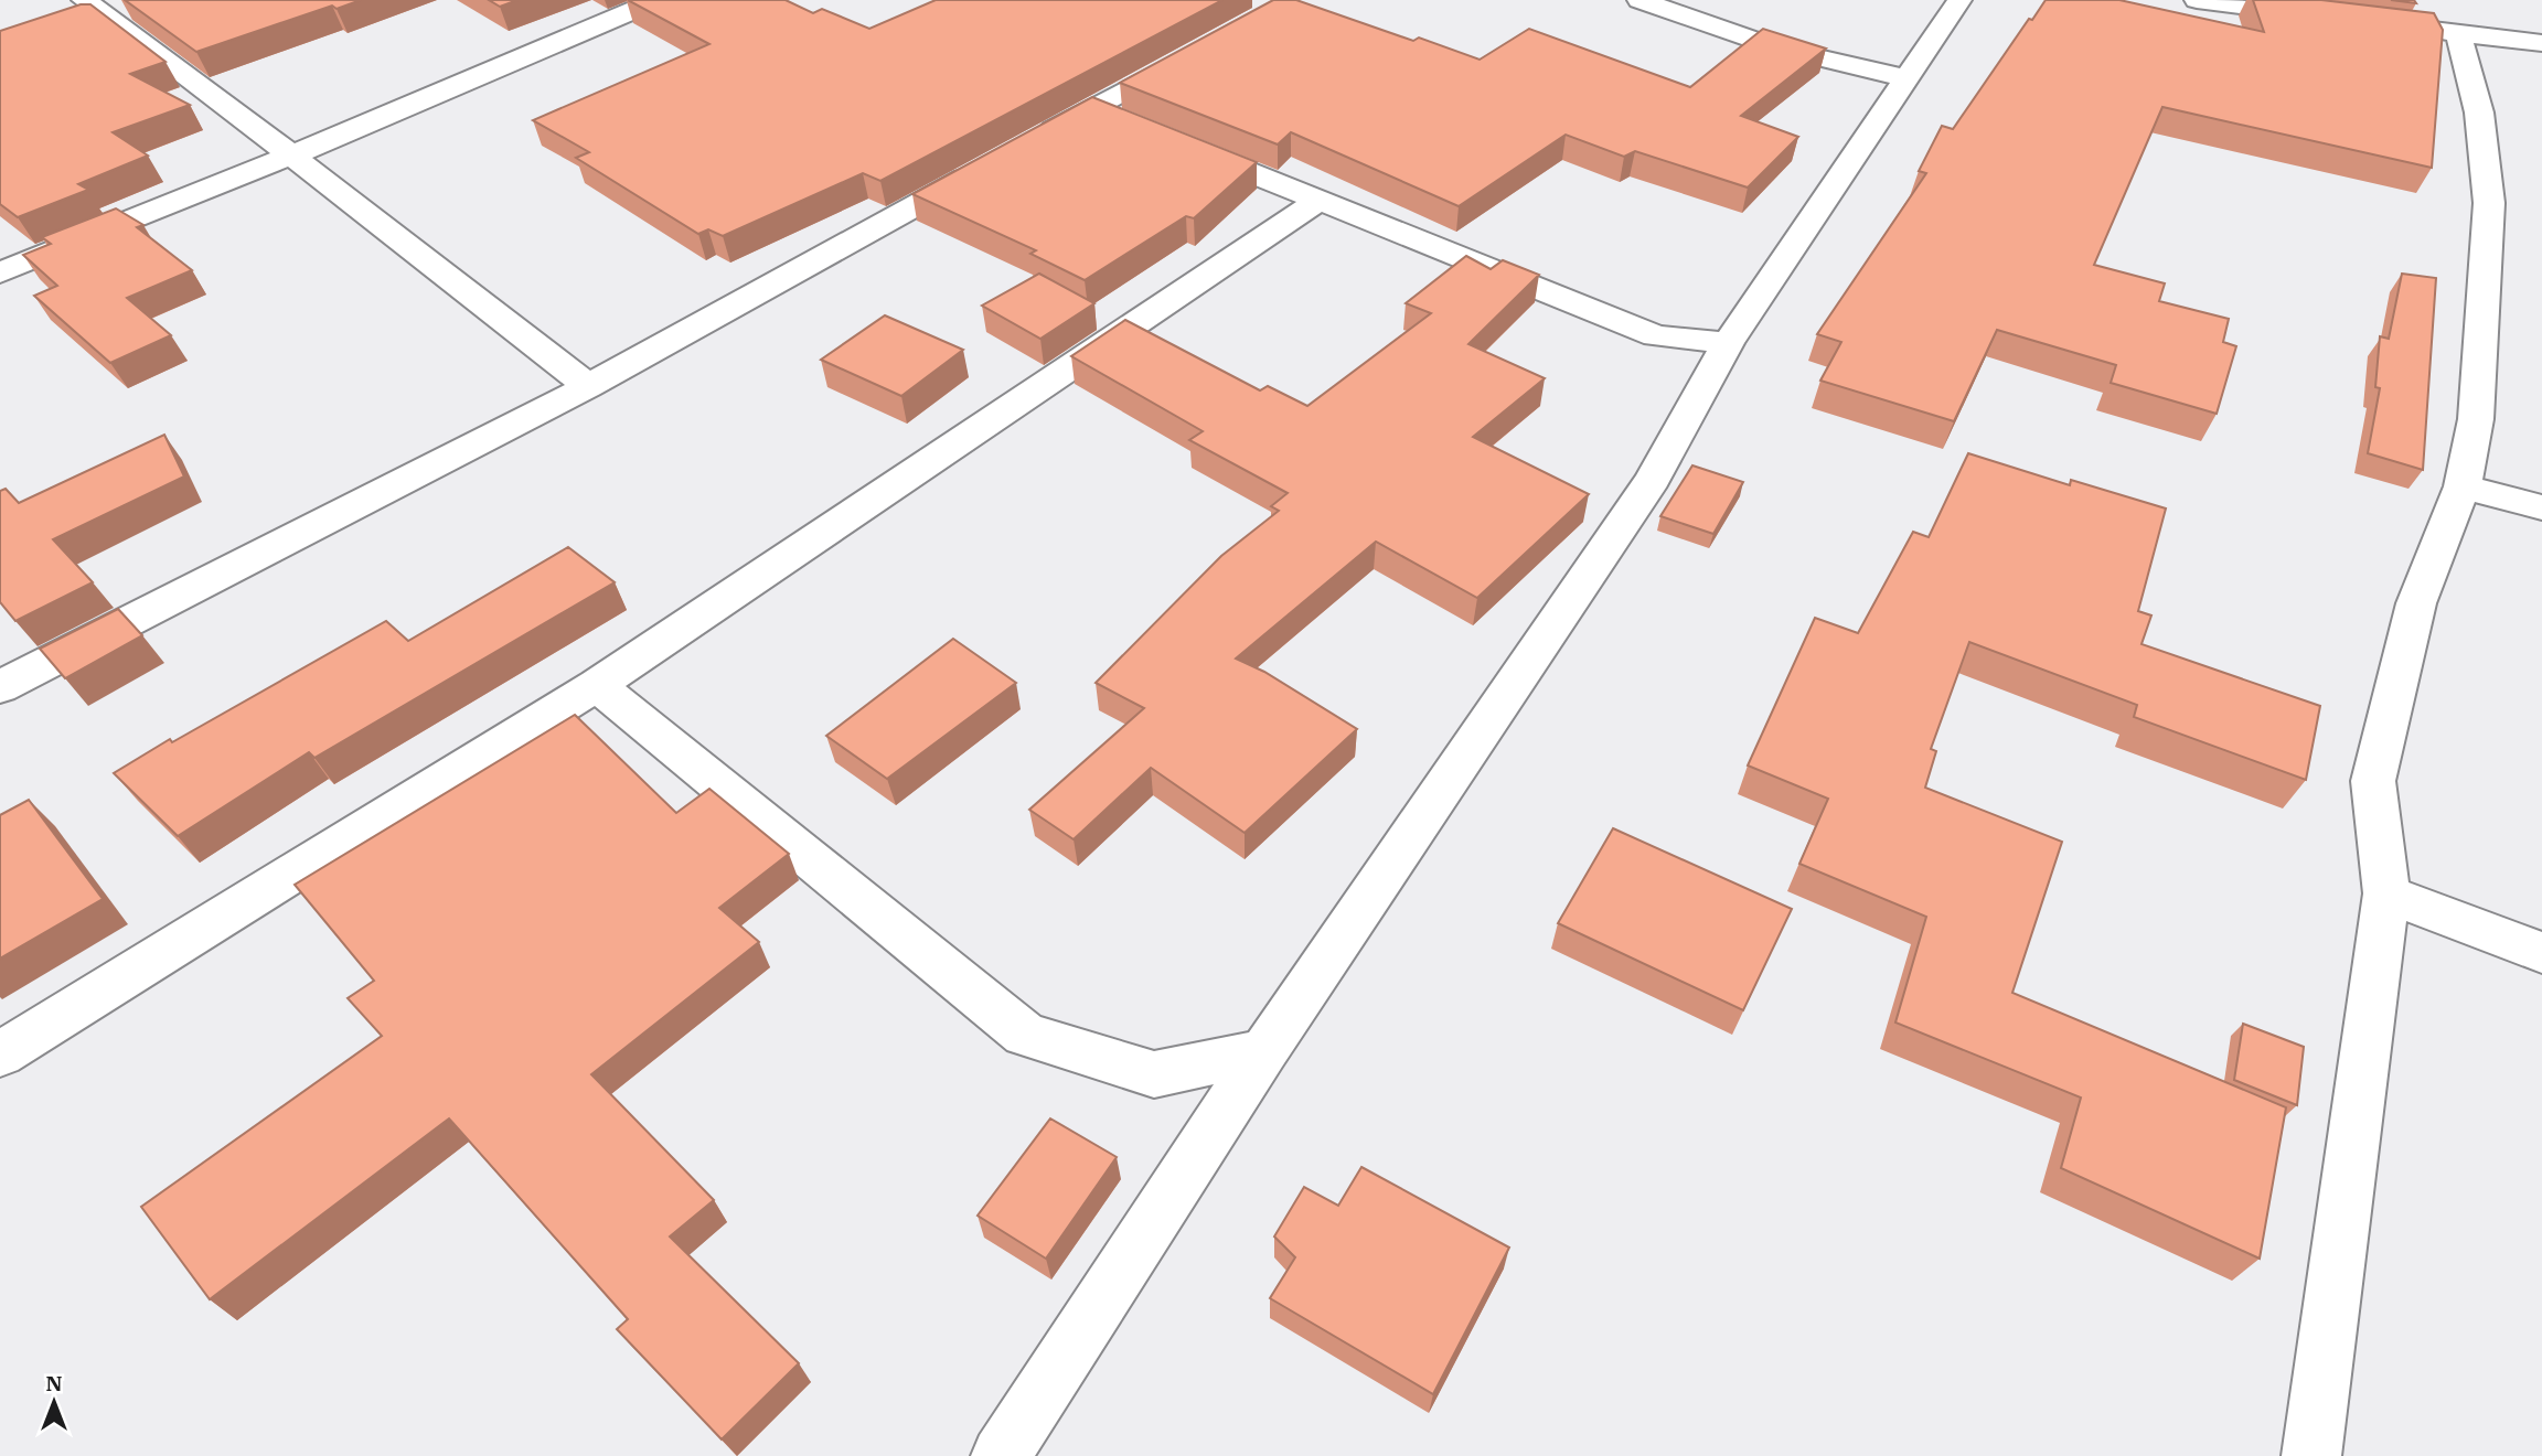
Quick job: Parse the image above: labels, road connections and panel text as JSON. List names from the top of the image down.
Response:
{
  "north": "top"
}
